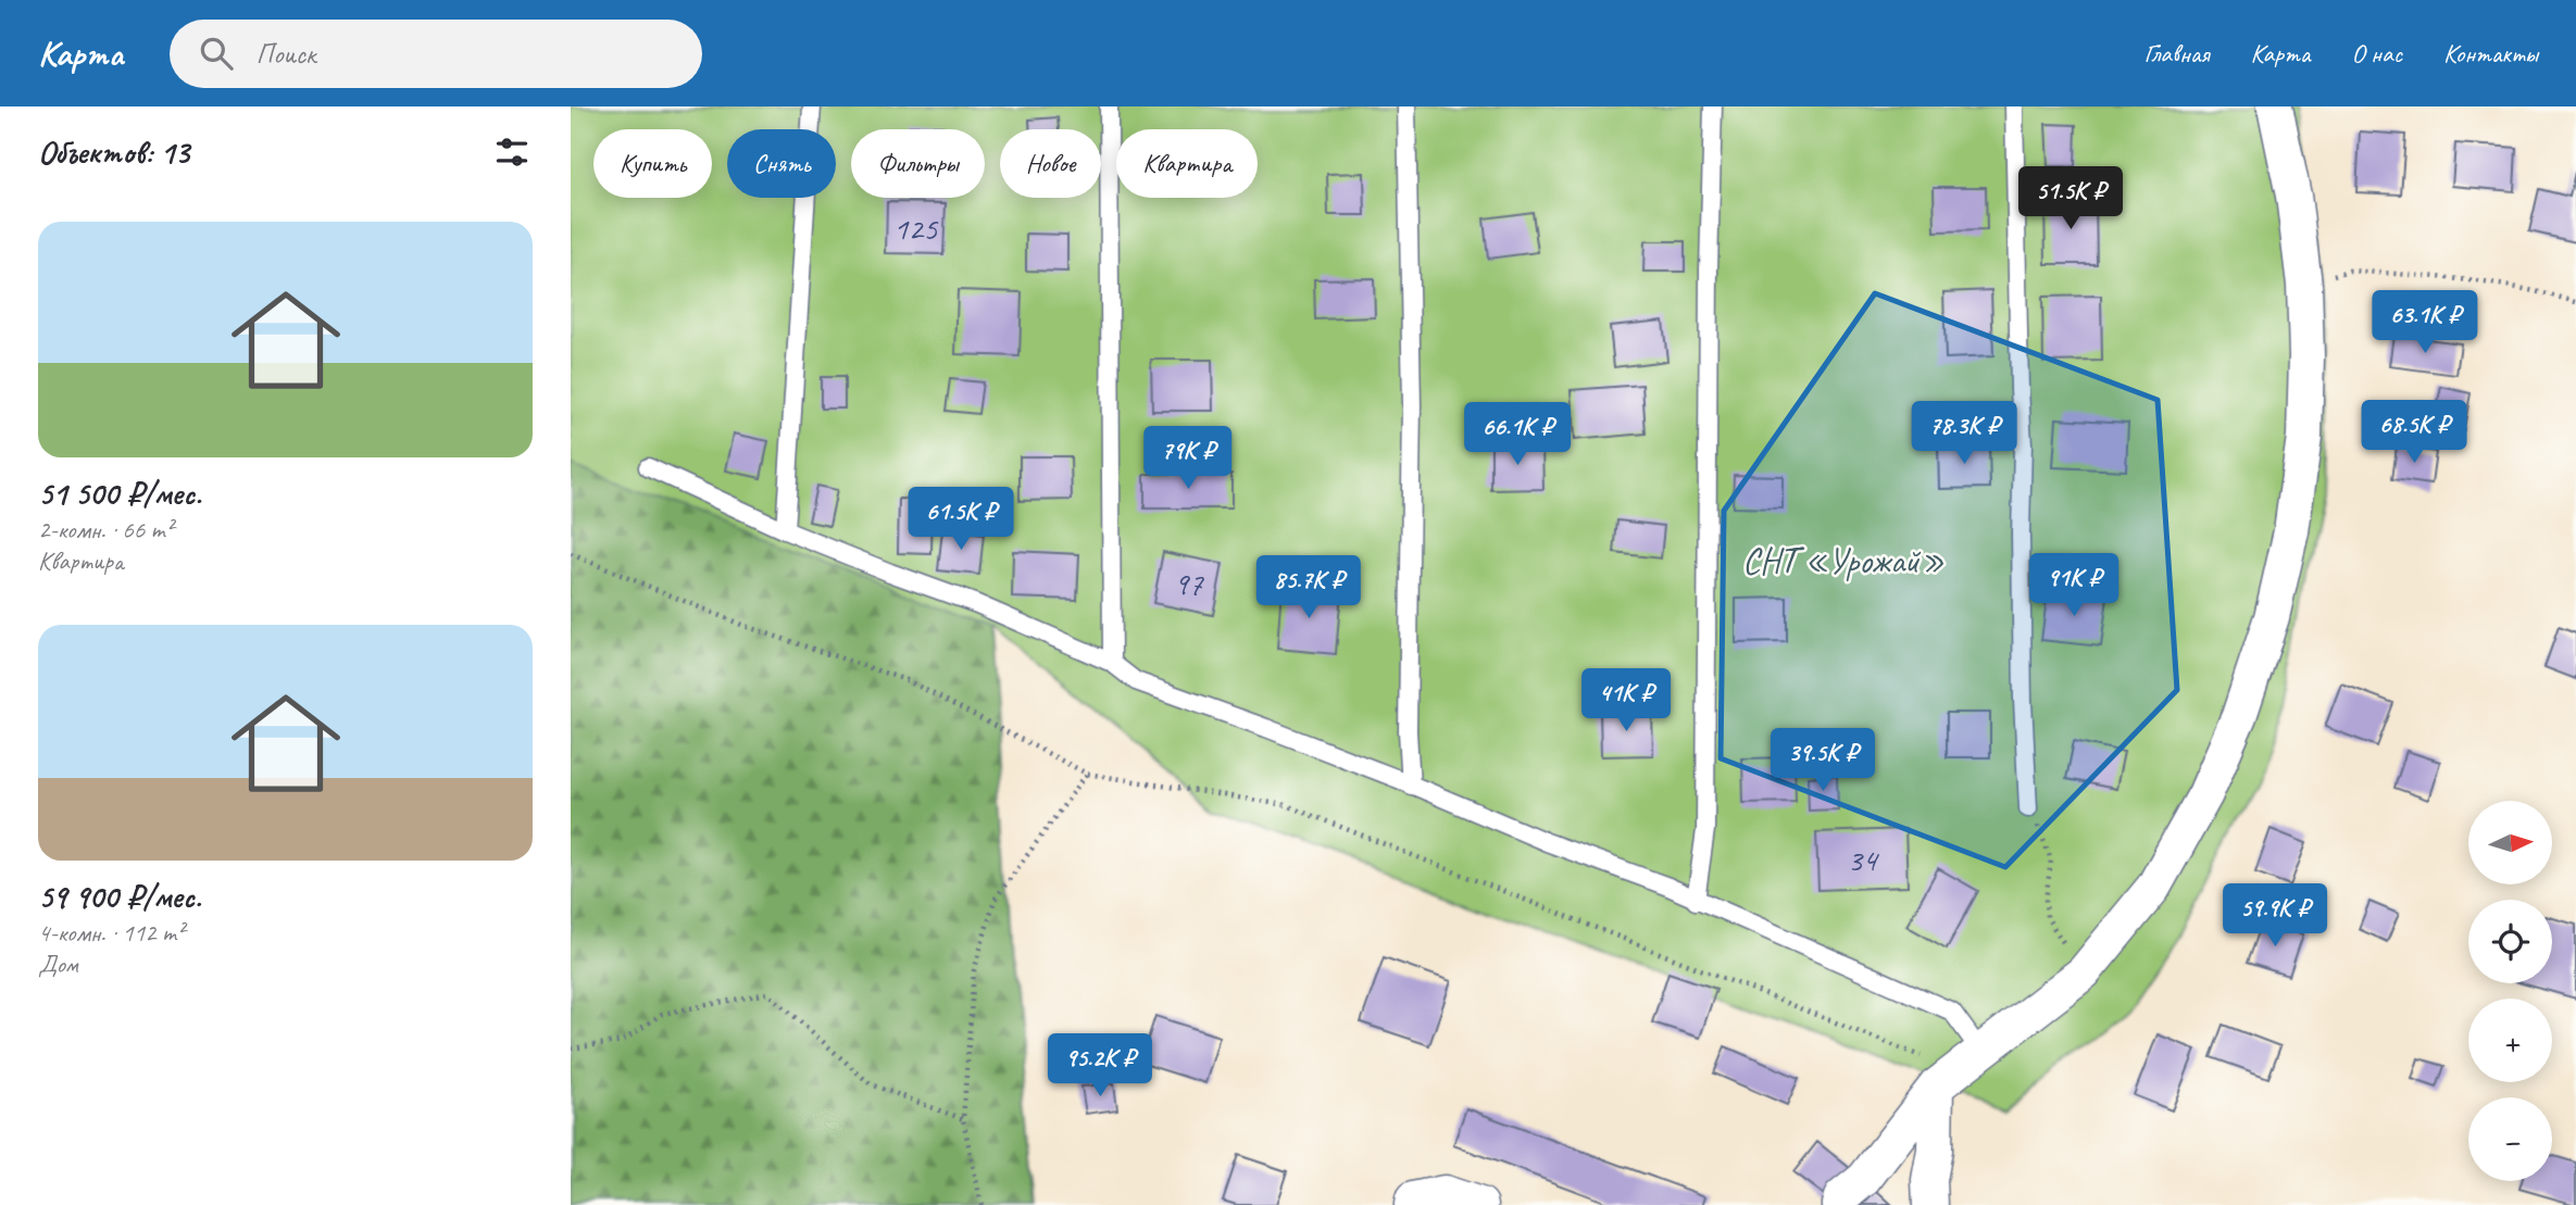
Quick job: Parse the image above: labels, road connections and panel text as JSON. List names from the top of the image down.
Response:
{
  "parks": ["СНТ «Урожай»"],
  "house_numbers": ["125", "97", "34"],
  "north": "right",
  "page": {
    "header": "Карта",
    "search": "Поиск",
    "nav": [
      "Главная",
      "Карта",
      "О нас",
      "Контакты"
    ],
    "heading": "Объектов: 13",
    "chip": [
      "Купить",
      "Снять",
      "Фильтры",
      "Новое",
      "Квартира"
    ],
    "price": [
      "51.5K ₽",
      "63.1K ₽",
      "68.5K ₽",
      "78.3K ₽",
      "66.1K ₽",
      "79K ₽",
      "61.5K ₽",
      "91K ₽",
      "85.7K ₽",
      "41K ₽",
      "39.5K ₽",
      "59.9K ₽",
      "95.2K ₽"
    ],
    "list": [
      {
        "name": "51 500 ₽/мес.",
        "note": "2-комн. · 66 m² · Квартира"
      },
      {
        "name": "59 900 ₽/мес.",
        "note": "4-комн. · 112 m² · Дом"
      }
    ],
    "map_buttons": ["+", "−"]
  }
}
